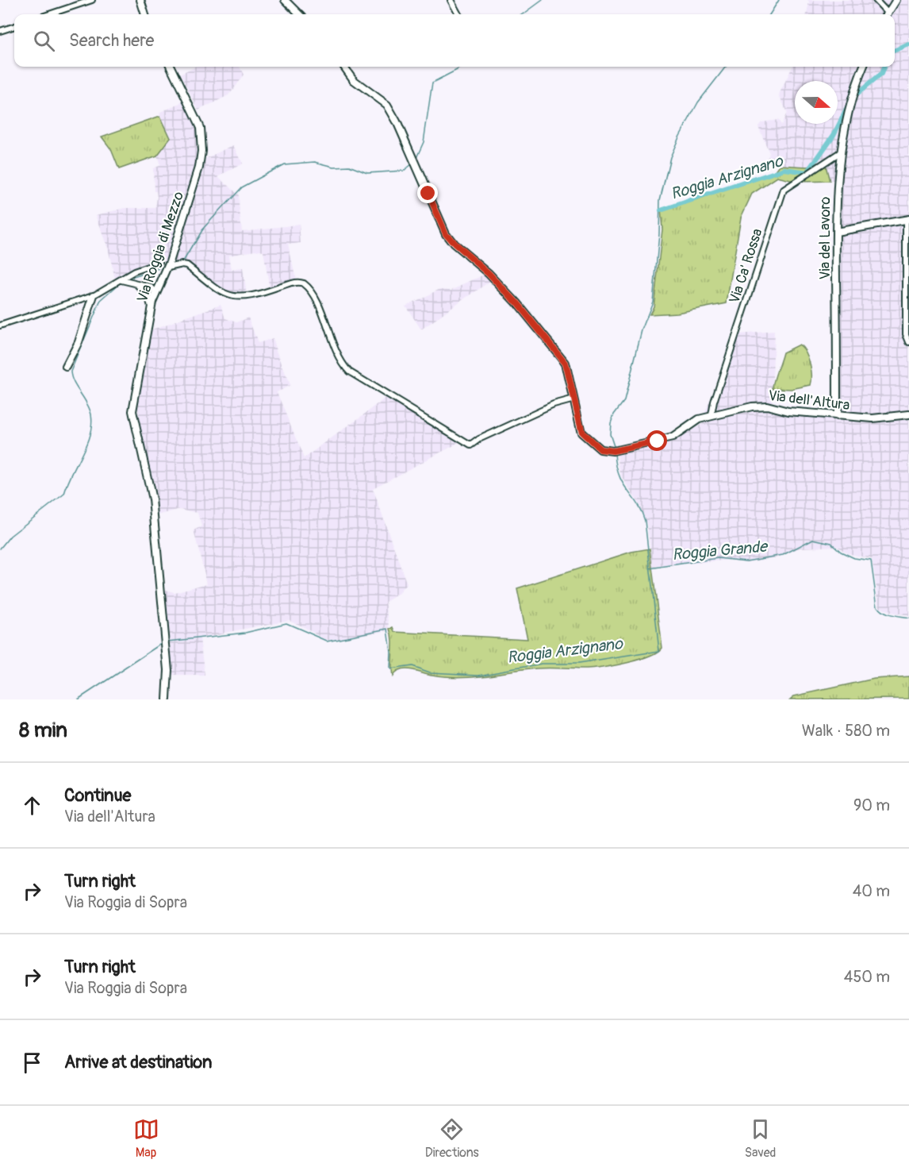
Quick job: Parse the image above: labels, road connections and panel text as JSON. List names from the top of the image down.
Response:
{
  "streets": {
    "street": [
      "Via del Lavoro",
      "Via Roggia di Mezzo",
      "Via Ca' Rossa",
      "Via dell'Altura"
    ]
  },
  "crossings": [
    ["Via del Lavoro", "Via Ca' Rossa"],
    ["Via del Lavoro", "Via dell'Altura"],
    ["Via Ca' Rossa", "Via dell'Altura"]
  ],
  "water": ["Roggia Arzignano", "Roggia Grande"],
  "north": "right",
  "page": {
    "search": "Search here",
    "heading": ["8 min", "Walk · 580 m"],
    "list": [
      ["Continue", "Via dell'Altura", "90 m"],
      ["Turn right", "Via Roggia di Sopra", "40 m"],
      ["Turn right", "Via Roggia di Sopra", "450 m"],
      "Arrive at destination"
    ],
    "nav": ["Map", "Directions", "Saved"]
  }
}
